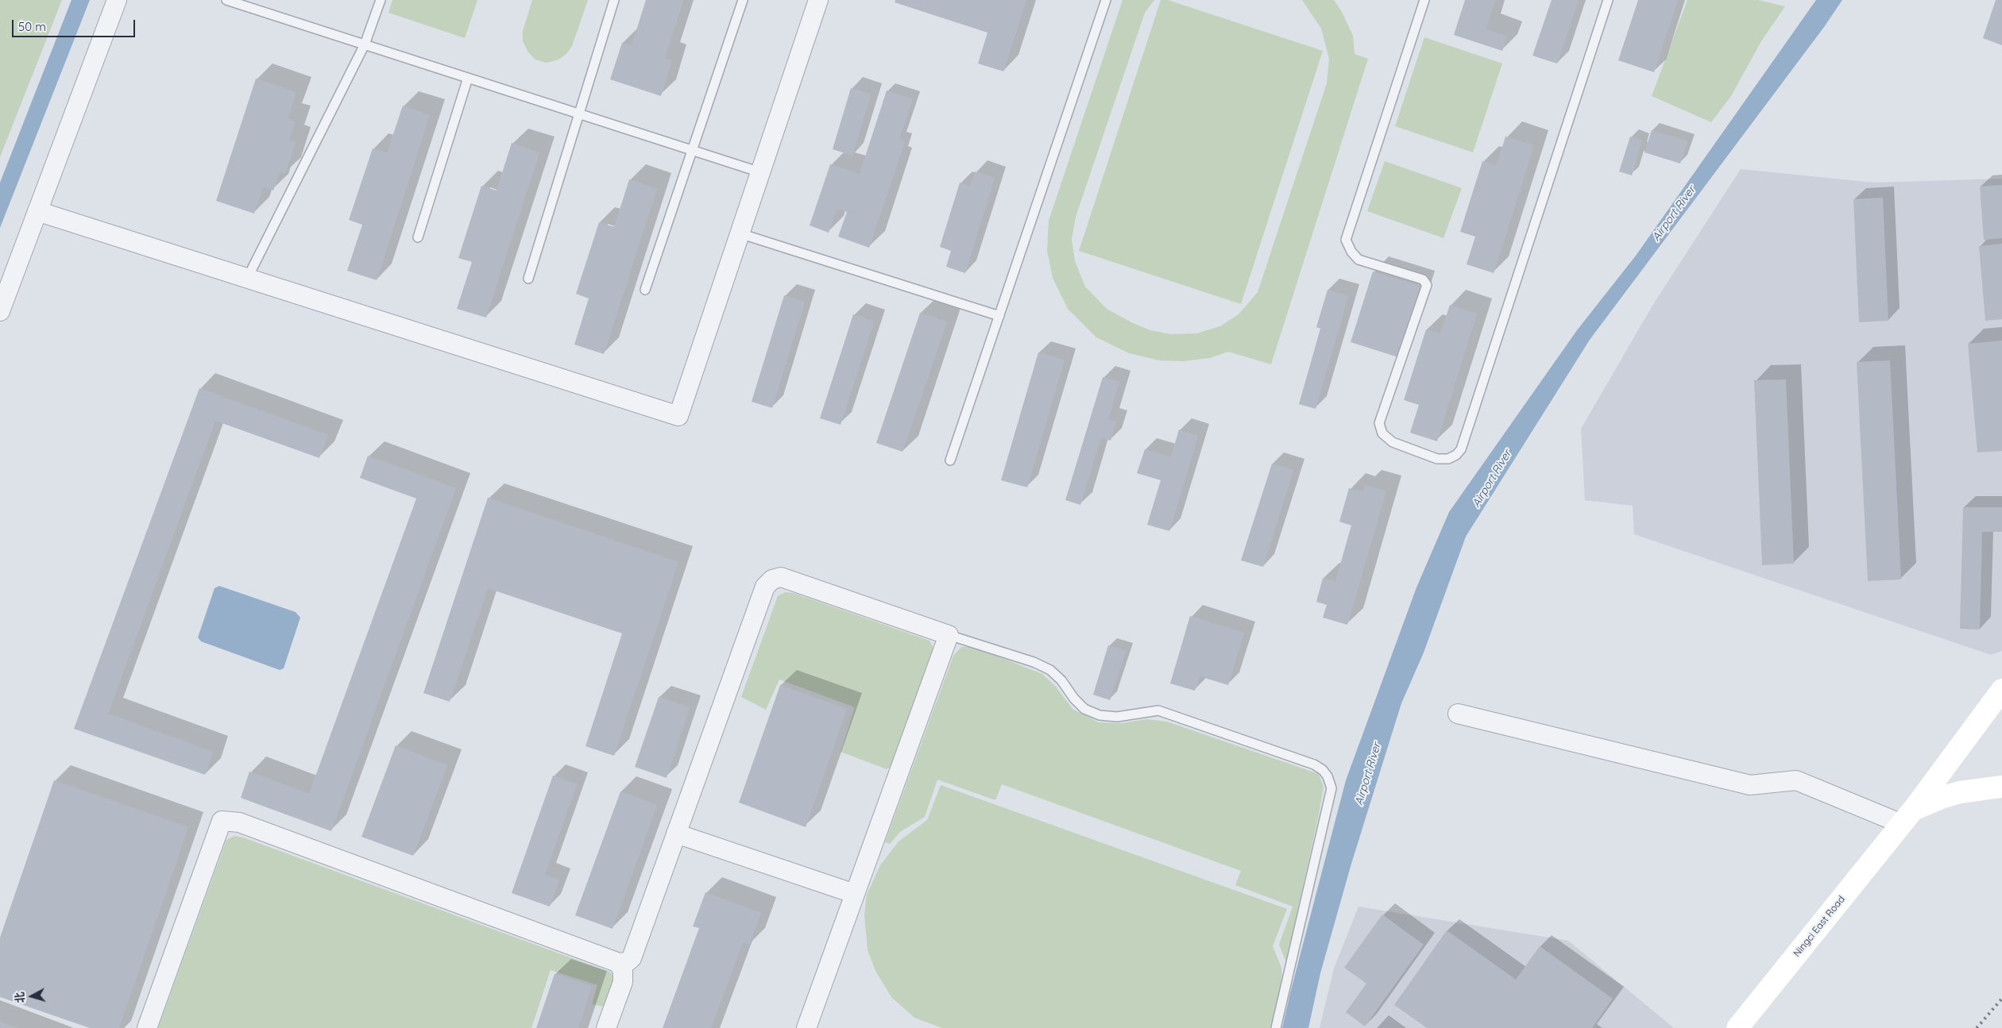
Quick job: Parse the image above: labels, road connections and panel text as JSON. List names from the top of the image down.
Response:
{
  "streets": {
    "main road": ["Ningci East Road"]
  },
  "water": ["Airport River"],
  "scale_bar": "50 m",
  "north": "left"
}
